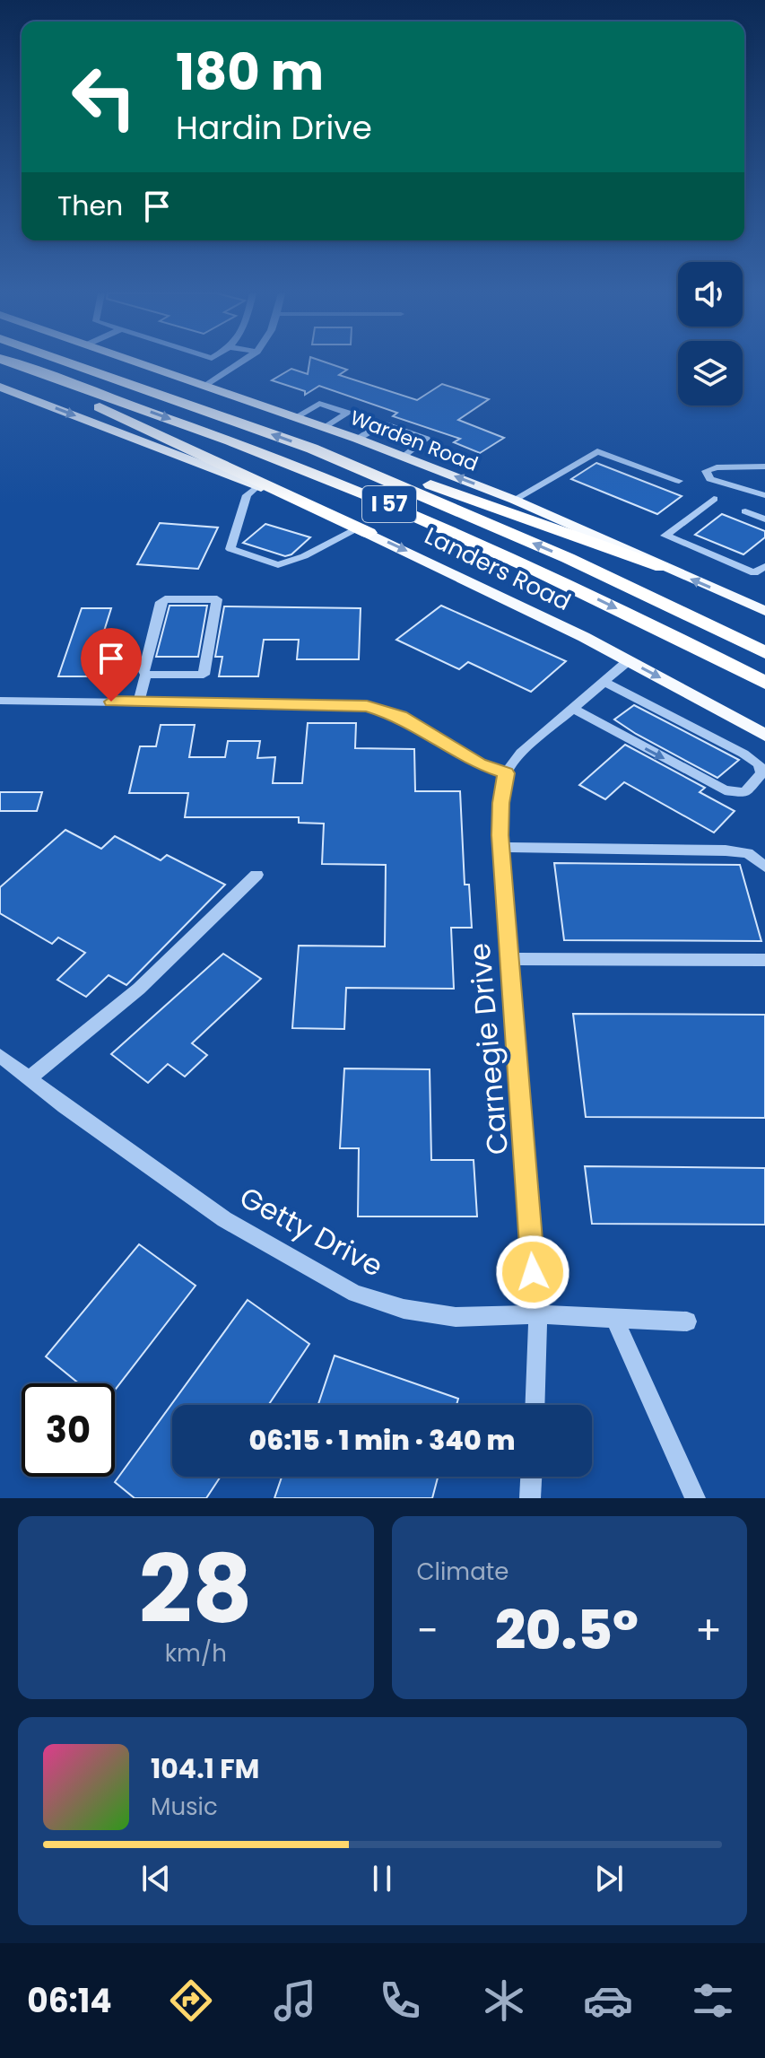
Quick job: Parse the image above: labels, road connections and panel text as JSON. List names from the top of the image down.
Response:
{
  "streets": {
    "highway": ["I 57"],
    "main road": ["Warden Road", "Landers Road"],
    "street": ["Carnegie Drive", "Getty Drive"]
  },
  "crossings": [
    ["Carnegie Drive", "Getty Drive"]
  ],
  "one_way": ["Landers Road"],
  "page": {
    "turn": ["180 m", "Hardin Drive"],
    "then": "Then",
    "limit": "30",
    "trip": "06:15 · 1 min · 340 m",
    "tile": [
      ["28", "km/h"],
      "Climate"
    ],
    "heat": ["−", "20.5°", "+"],
    "song": ["104.1 FM", "Music"],
    "tabs": "06:14"
  }
}
